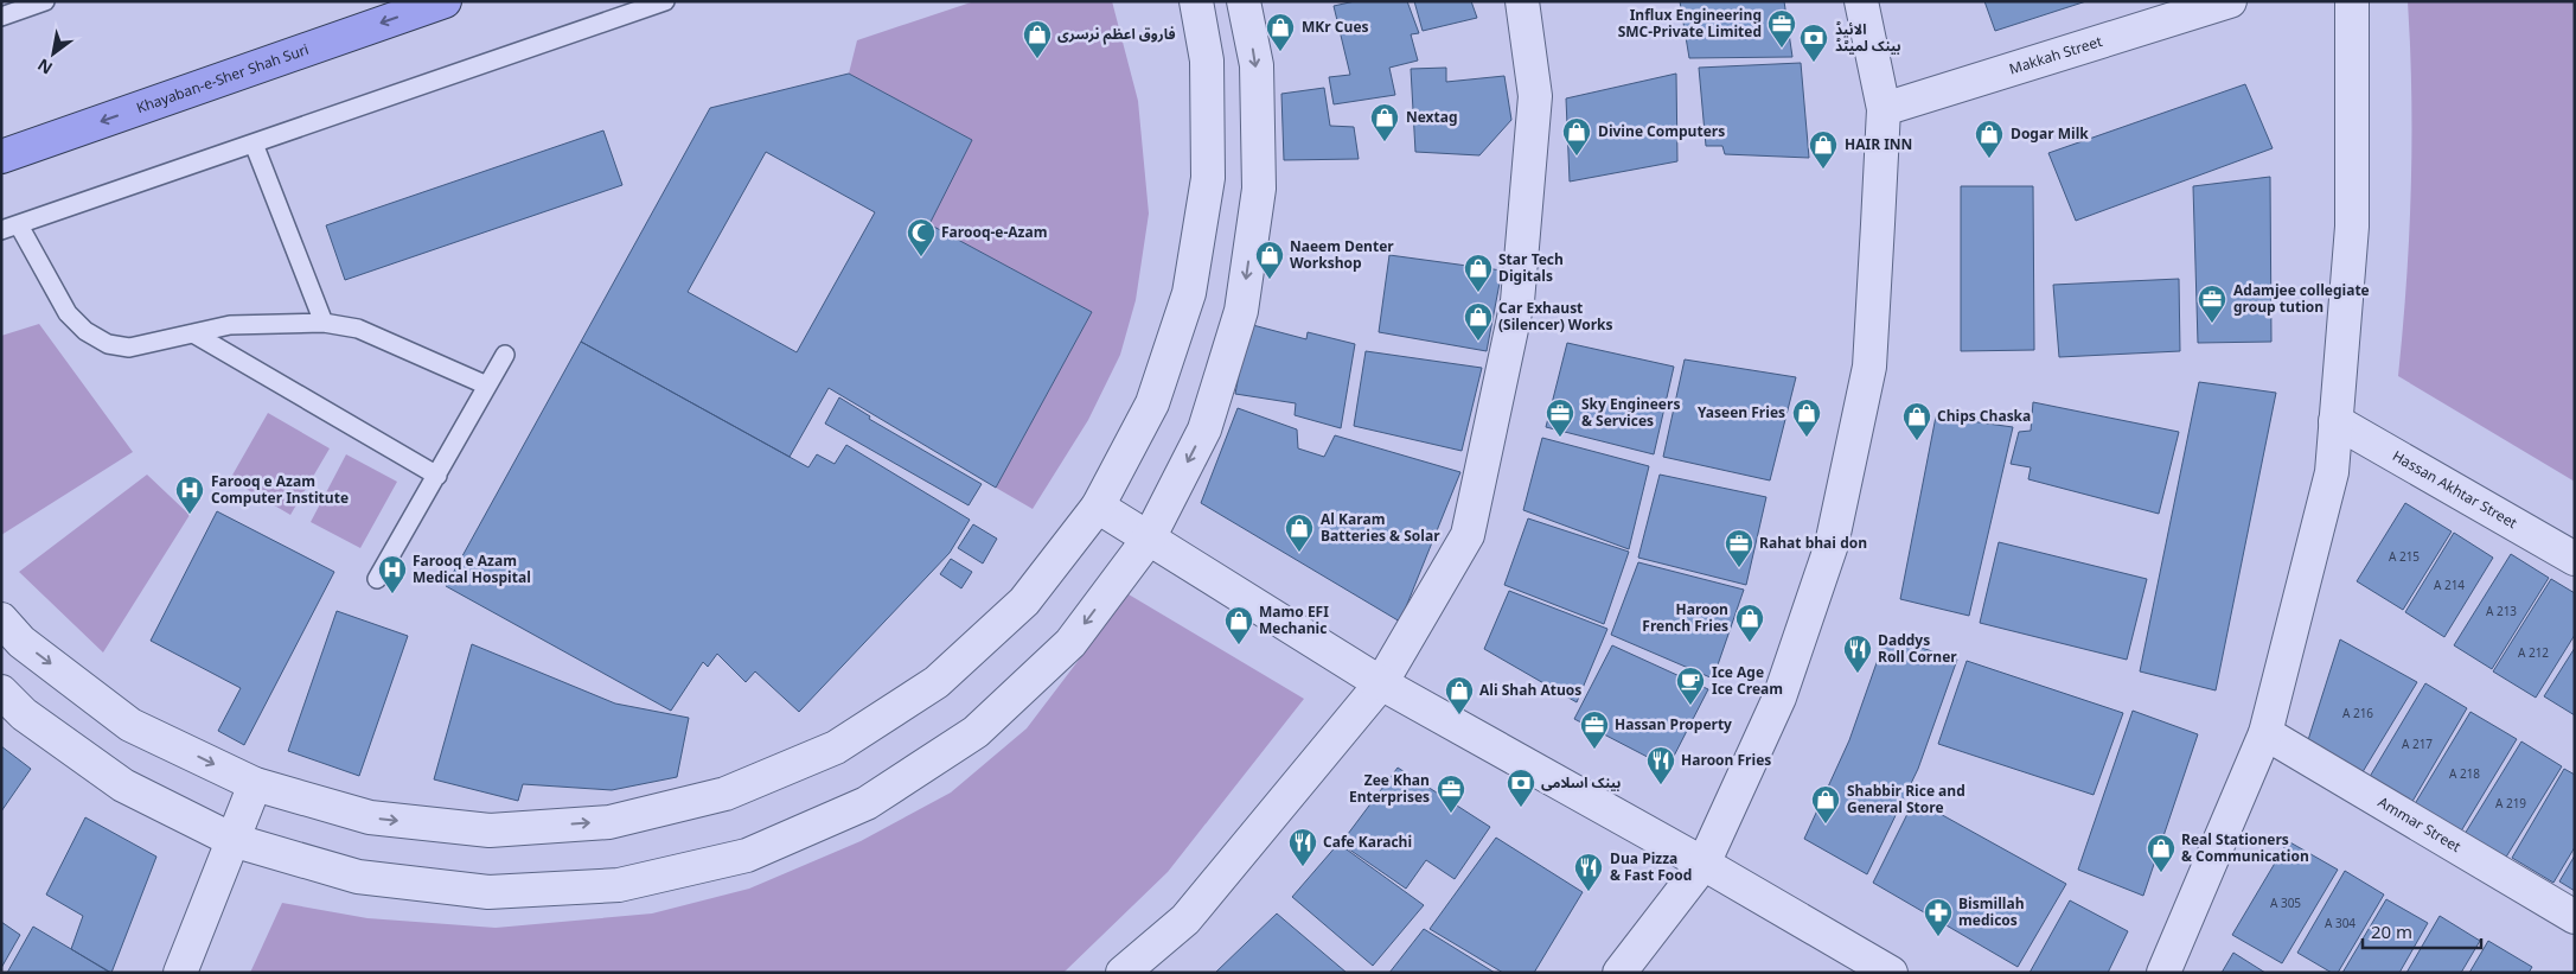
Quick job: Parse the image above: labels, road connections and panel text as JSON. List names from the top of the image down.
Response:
{
  "streets": {
    "main road": ["Khayaban-e-Sher Shah Suri"],
    "street": ["Makkah Street", "Hassan Akhtar Street", "Ammar Street"]
  },
  "one_way": ["Khayaban-e-Sher Shah Suri"],
  "places": {
    "office": [
      "Influx Engineering SMC-Private Limited",
      "Adamjee collegiate group tution",
      "Sky Engineers & Services",
      "Rahat bhai don",
      "Hassan Property",
      "Zee Khan Enterprises"
    ],
    "shop": [
      "MKr Cues",
      "فاروق اعظم نرسری",
      "Nextag",
      "Divine Computers",
      "Dogar Milk",
      "HAIR INN",
      "Naeem Denter Workshop",
      "Star Tech Digitals",
      "Car Exhaust (Silencer) Works",
      "Yaseen Fries",
      "Chips Chaska",
      "Al Karam Batteries & Solar",
      "Haroon French Fries",
      "Mamo EFI Mechanic",
      "Ali Shah Atuos",
      "Shabbir Rice and General Store",
      "Real Stationers & Communication"
    ],
    "bank": ["الائیڈ بینک لمیٹڈ", "بینک اسلامی"],
    "mosque": ["Farooq-e-Azam"],
    "hospital": ["Farooq e Azam Computer Institute", "Farooq e Azam Medical Hospital"],
    "restaurant": [
      "Daddys Roll Corner",
      "Haroon Fries",
      "Cafe Karachi",
      "Dua Pizza & Fast Food"
    ],
    "cafe": ["Ice Age Ice Cream"],
    "pharmacy": ["Bismillah medicos"]
  },
  "house_numbers": [
    "A 215",
    "A 214",
    "A 213",
    "A 212",
    "A 216",
    "A 217",
    "A 218",
    "A 219",
    "A 305",
    "A 304"
  ],
  "scale_bar": "20 m",
  "north": "bottom left"
}
